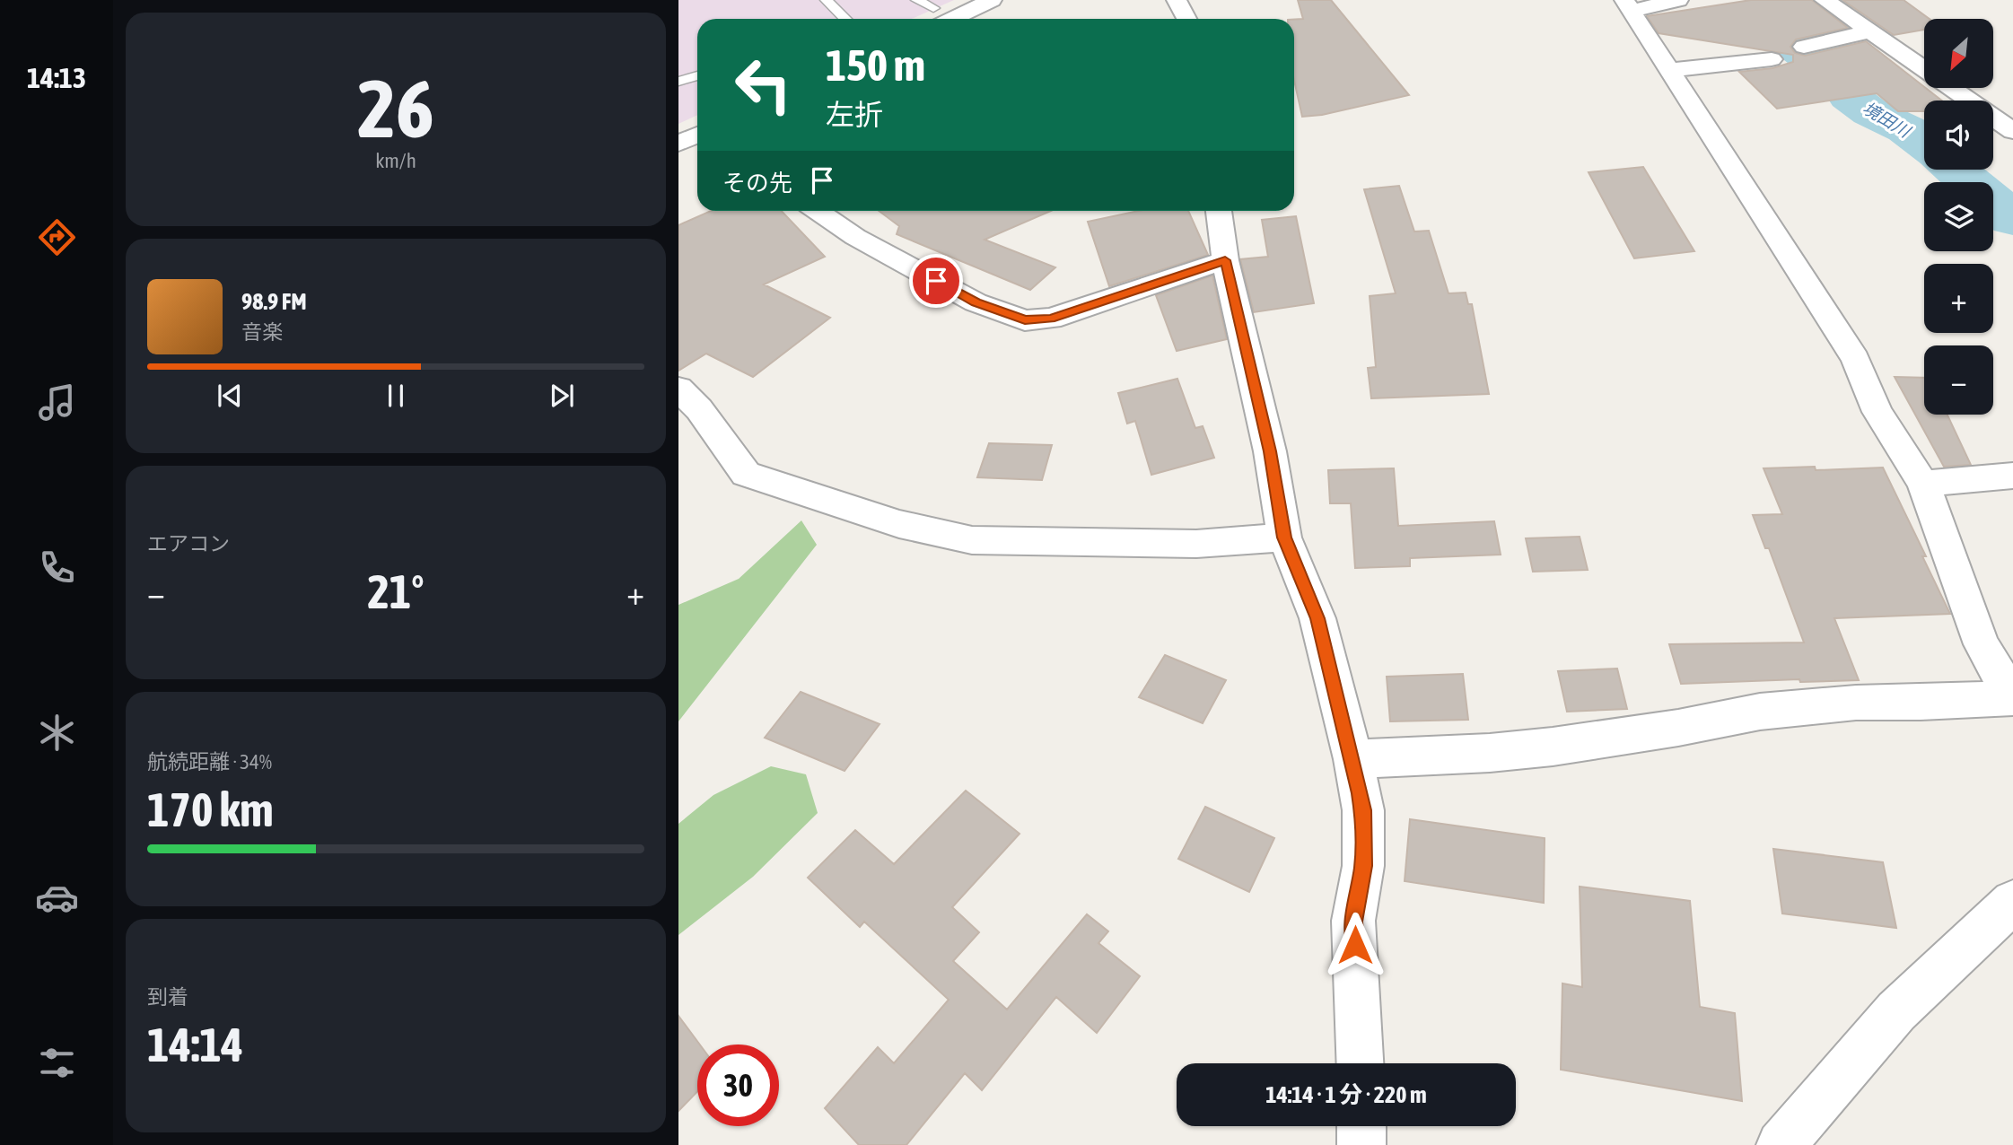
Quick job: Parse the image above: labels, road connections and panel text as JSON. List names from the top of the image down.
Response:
{
  "water": ["境田川"],
  "north": "bottom left",
  "page": {
    "tabs": "14:13",
    "tile": [
      ["26", "km/h"],
      "エアコン",
      ["航続距離 · 34%", "170 km"],
      ["到着", "14:14"]
    ],
    "map_buttons": ["+", "−"],
    "turn": ["150 m", "左折"],
    "then": "その先",
    "song": ["98.9 FM", "音楽"],
    "heat": ["−", "21°", "+"],
    "limit": "30",
    "trip": "14:14 · 1 分 · 220 m"
  }
}
